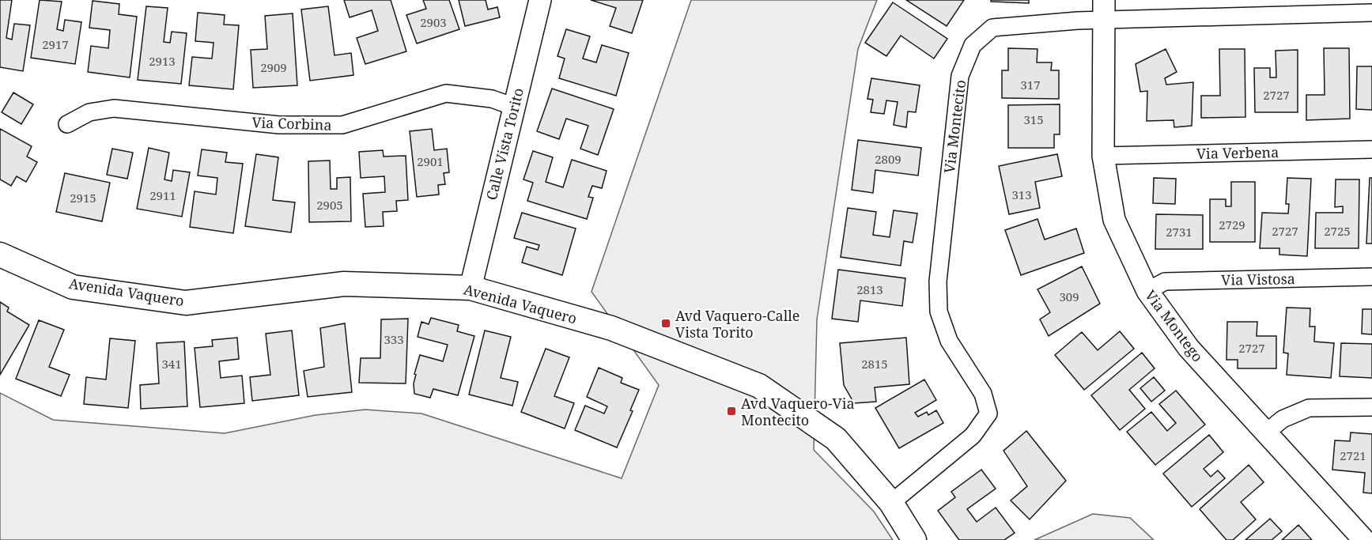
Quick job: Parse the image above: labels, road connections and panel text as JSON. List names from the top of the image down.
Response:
{
  "streets": {
    "main road": ["Avenida Vaquero"],
    "street": [
      "Via Corbina",
      "Via Montecito",
      "Calle Vista Torito",
      "Via Verbena",
      "Via Vistosa",
      "Via Montego"
    ]
  },
  "crossings": [
    ["Via Corbina", "Calle Vista Torito"],
    ["Via Montecito", "Avenida Vaquero"],
    ["Via Montecito", "Via Montego"],
    ["Calle Vista Torito", "Avenida Vaquero"],
    ["Via Verbena", "Via Montego"],
    ["Via Vistosa", "Via Montego"]
  ],
  "places": {
    "transit": ["Avd Vaquero-Calle Vista Torito", "Avd Vaquero-Via Montecito"]
  },
  "house_numbers": [
    "2903",
    "2917",
    "2913",
    "2909",
    "317",
    "2727",
    "315",
    "2809",
    "2901",
    "313",
    "2911",
    "2915",
    "2905",
    "2729",
    "2727",
    "2725",
    "2731",
    "2813",
    "309",
    "333",
    "2727",
    "341",
    "2815",
    "2721"
  ]
}
